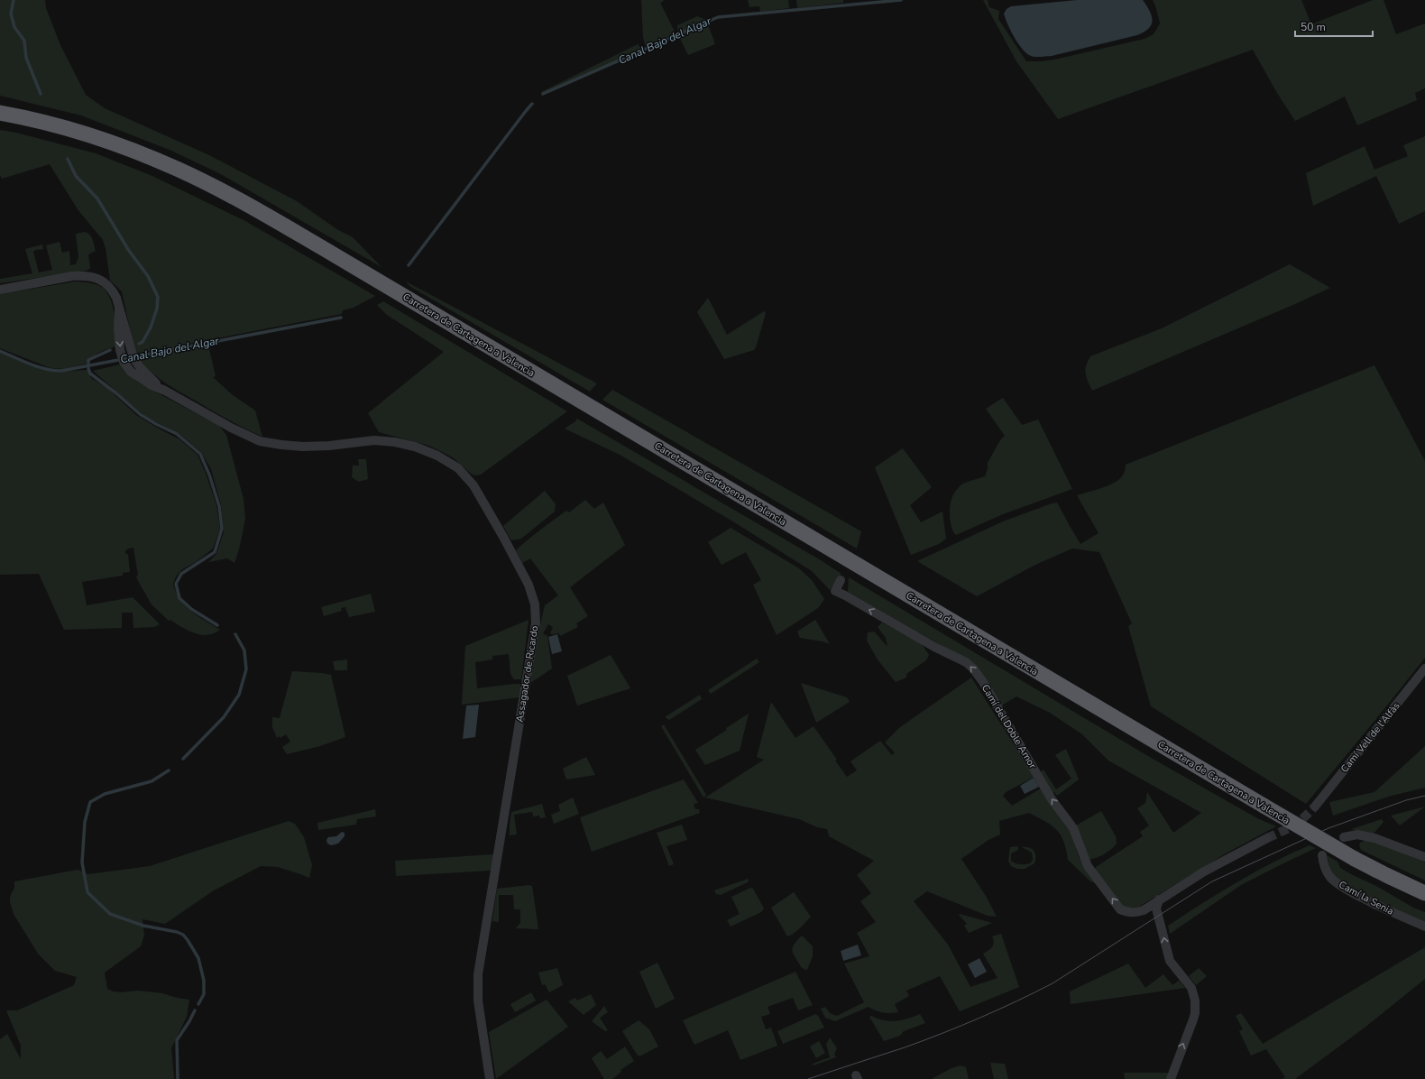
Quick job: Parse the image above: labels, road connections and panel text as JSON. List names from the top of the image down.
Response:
{
  "streets": {
    "highway": ["Carretera de Cartagena a Valencia"],
    "street": [
      "Assagador de Ricardo",
      "Camí del Doble Amor",
      "Camí Vell de l'Alfàs",
      "Camí la Senia"
    ]
  },
  "one_way": ["Camí del Doble Amor"],
  "water": ["Canal Bajo del Algar"],
  "scale_bar": "50 m"
}
